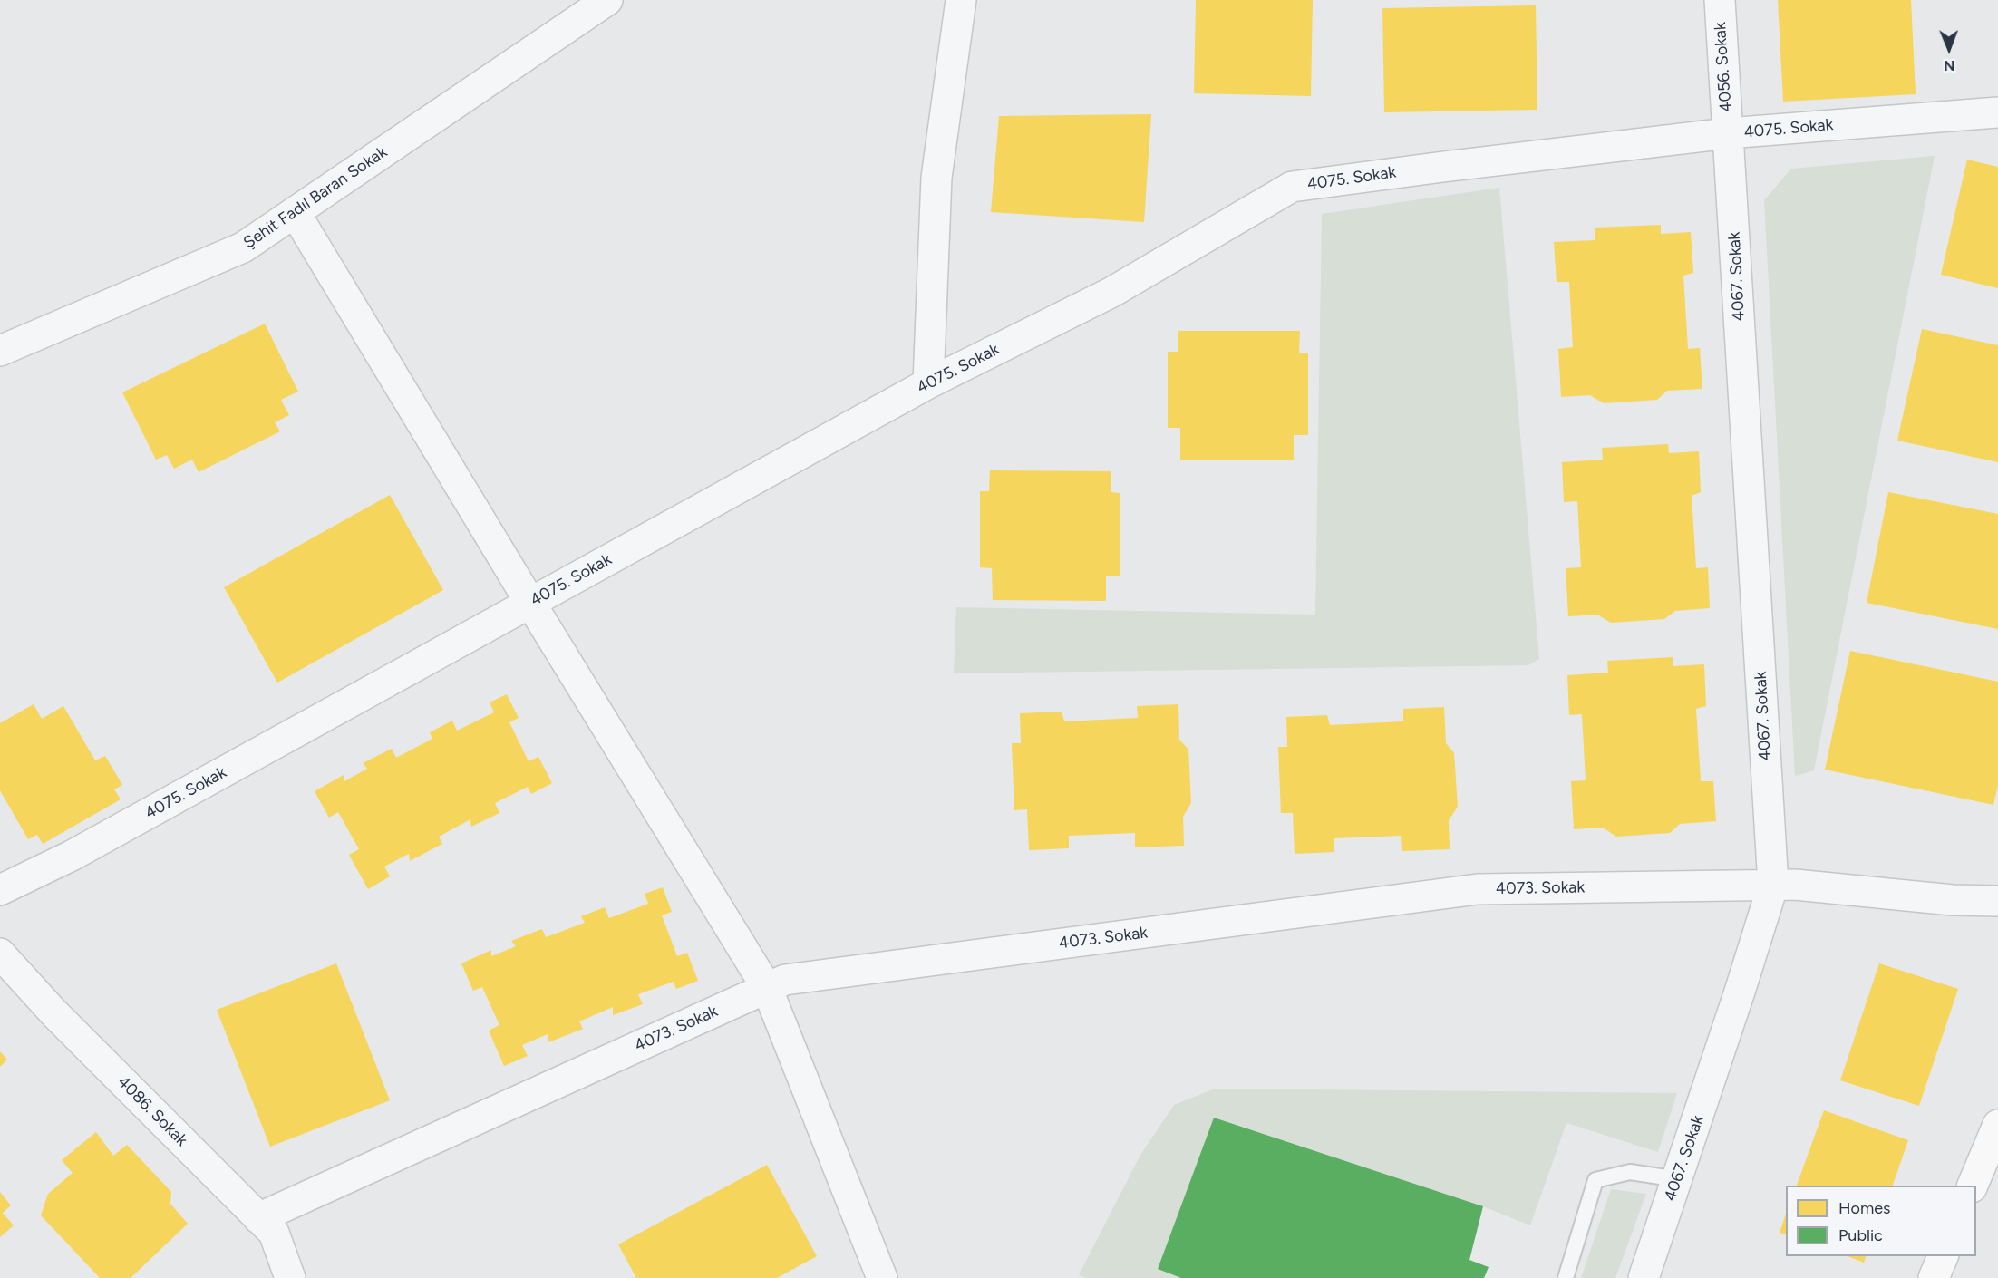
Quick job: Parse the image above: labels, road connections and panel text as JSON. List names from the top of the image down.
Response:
{
  "streets": {
    "street": [
      "4056. Sokak",
      "4075. Sokak",
      "Şehit Fadıl Baran Sokak",
      "4067. Sokak",
      "4073. Sokak",
      "4086. Sokak"
    ]
  },
  "crossings": [
    ["4056. Sokak", "4075. Sokak"],
    ["4056. Sokak", "4067. Sokak"],
    ["4075. Sokak", "4067. Sokak"],
    ["4067. Sokak", "4073. Sokak"],
    ["4073. Sokak", "4086. Sokak"]
  ],
  "legend": ["Homes", "Public"],
  "north": "bottom"
}
